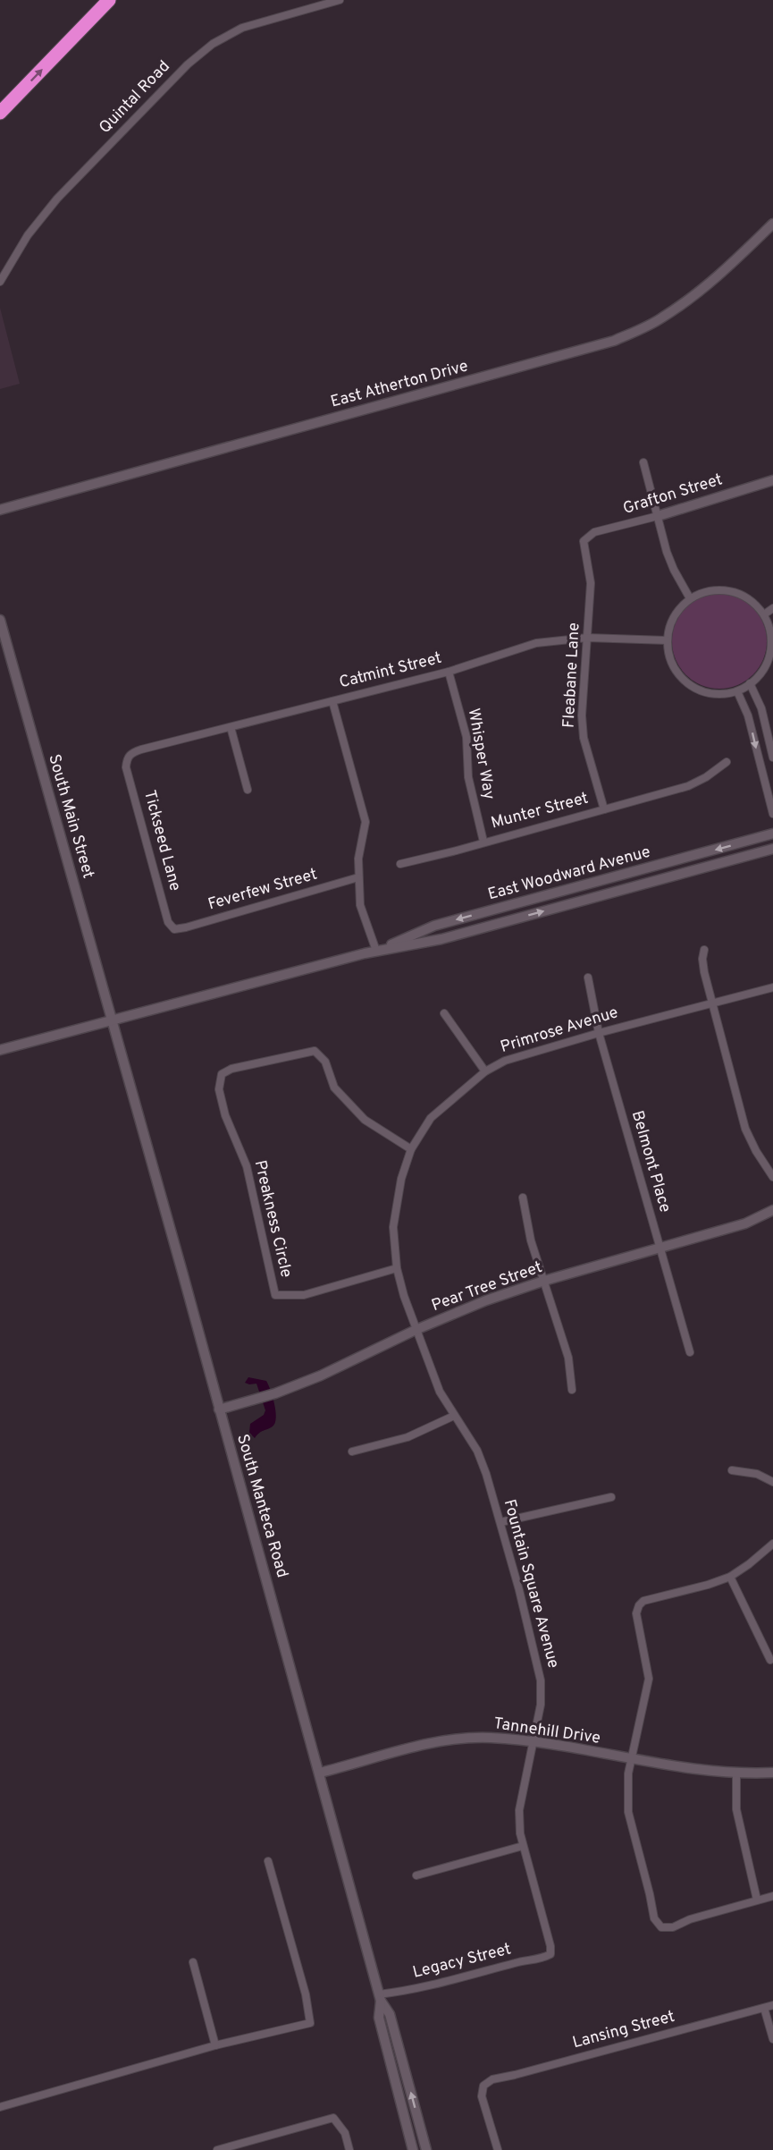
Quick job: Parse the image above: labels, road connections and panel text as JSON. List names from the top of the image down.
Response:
{
  "streets": {
    "street": [
      "Quintal Road",
      "East Atherton Drive",
      "Grafton Street",
      "Catmint Street",
      "Fleabane Lane",
      "Whisper Way",
      "Munter Street",
      "South Main Street",
      "Tickseed Lane",
      "East Woodward Avenue",
      "Feverfew Street",
      "Primrose Avenue",
      "Belmont Place",
      "Preakness Circle",
      "Pear Tree Street",
      "South Manteca Road",
      "Fountain Square Avenue",
      "Tannehill Drive",
      "Legacy Street",
      "Lansing Street"
    ]
  },
  "crossings": [
    ["Grafton Street", "Fleabane Lane"],
    ["Catmint Street", "Fleabane Lane"],
    ["Catmint Street", "Whisper Way"],
    ["Catmint Street", "Tickseed Lane"],
    ["Fleabane Lane", "Munter Street"],
    ["Whisper Way", "Munter Street"],
    ["South Main Street", "East Woodward Avenue"],
    ["South Main Street", "South Manteca Road"],
    ["Tickseed Lane", "Feverfew Street"],
    ["East Woodward Avenue", "South Manteca Road"],
    ["Primrose Avenue", "Belmont Place"],
    ["Primrose Avenue", "Preakness Circle"],
    ["Primrose Avenue", "Pear Tree Street"],
    ["Primrose Avenue", "Fountain Square Avenue"],
    ["Belmont Place", "Pear Tree Street"],
    ["Pear Tree Street", "South Manteca Road"],
    ["Pear Tree Street", "Fountain Square Avenue"],
    ["South Manteca Road", "Tannehill Drive"],
    ["South Manteca Road", "Legacy Street"],
    ["Fountain Square Avenue", "Tannehill Drive"],
    ["Fountain Square Avenue", "Legacy Street"]
  ]
}
